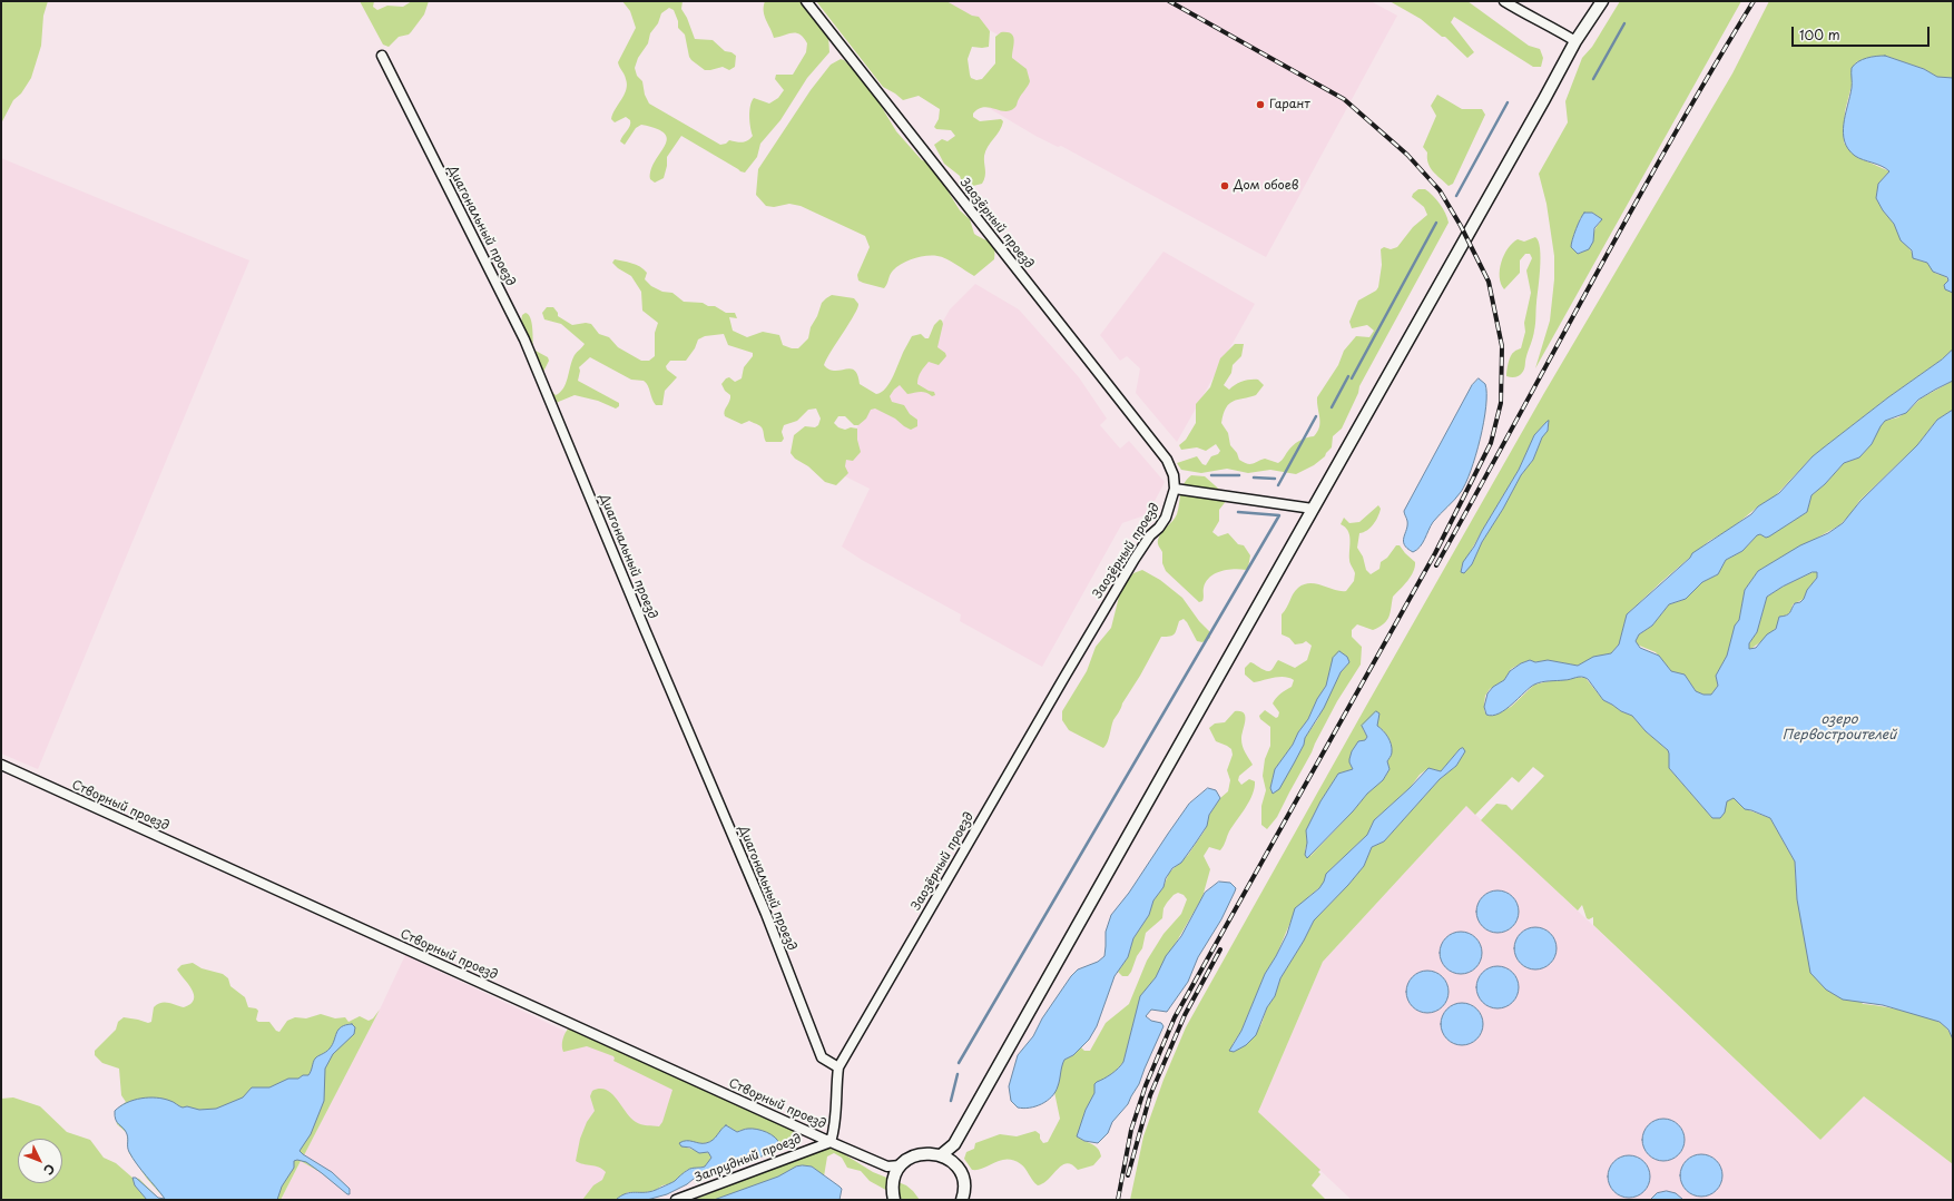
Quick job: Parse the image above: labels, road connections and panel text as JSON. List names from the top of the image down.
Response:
{
  "streets": {
    "street": [
      "Заозёрный проезд",
      "Диагональный проезд",
      "Створный проезд",
      "Запрудный проезд"
    ]
  },
  "crossings": [
    ["Заозёрный проезд", "Диагональный проезд"],
    ["Заозёрный проезд", "Створный проезд"],
    ["Заозёрный проезд", "Запрудный проезд"],
    ["Створный проезд", "Запрудный проезд"]
  ],
  "water": ["озеро Первостроителей"],
  "places": ["Гарант", "Дом обоев"],
  "scale_bar": "100 m",
  "north": "bottom right"
}
